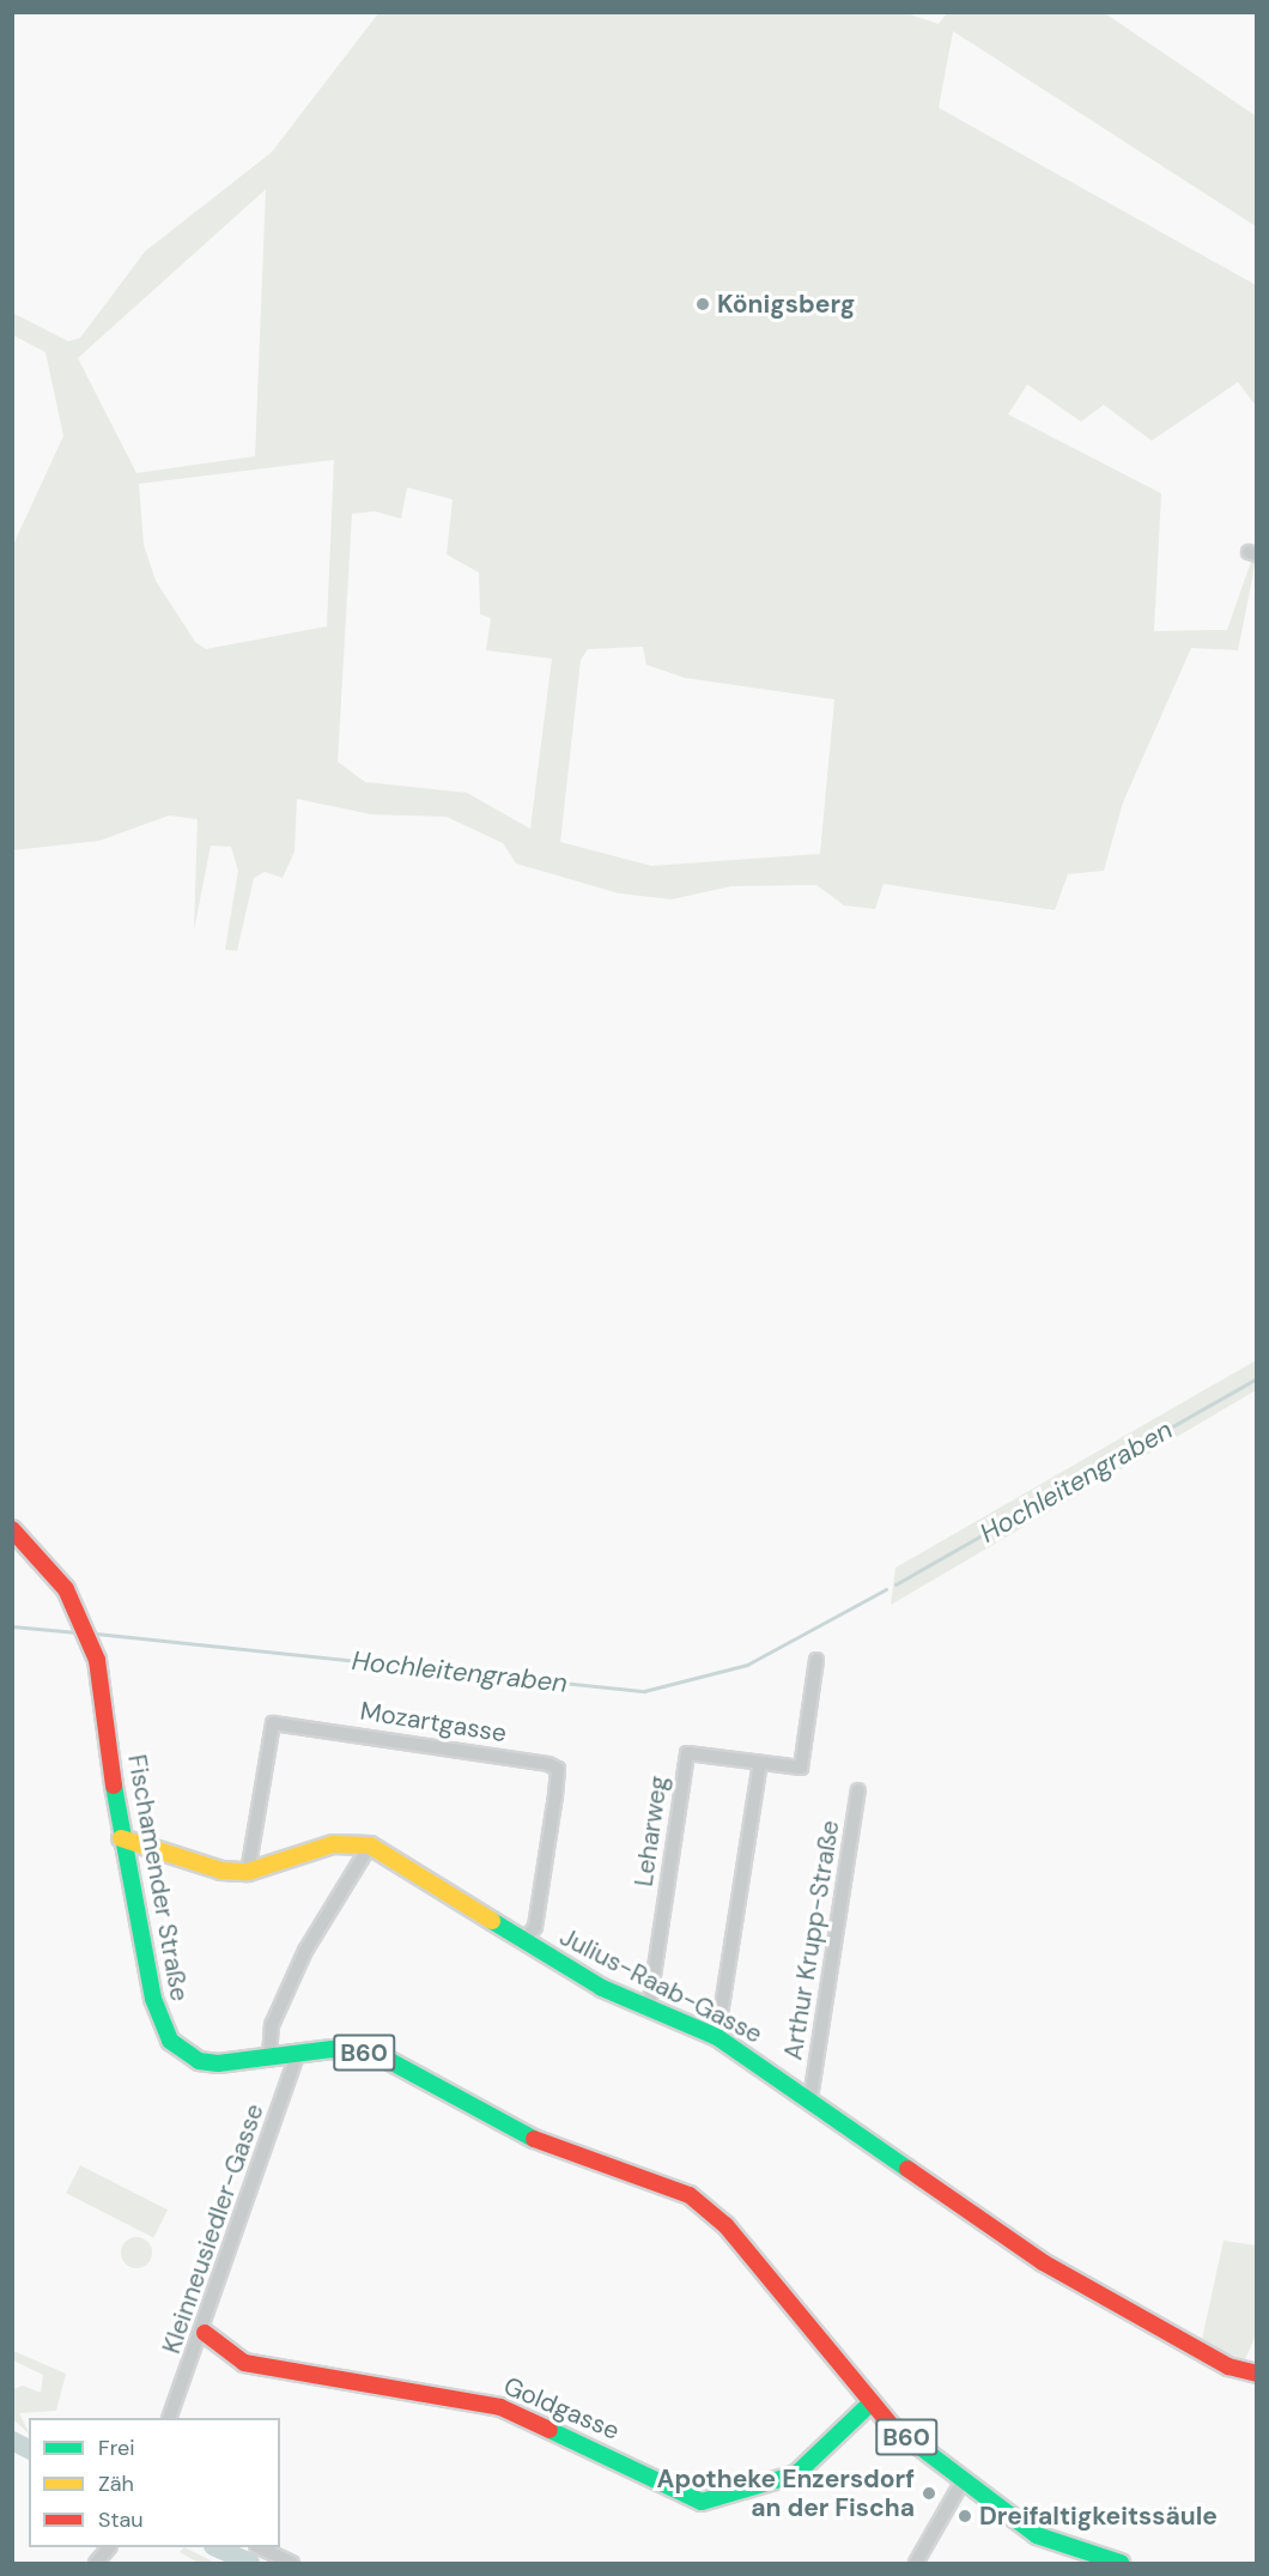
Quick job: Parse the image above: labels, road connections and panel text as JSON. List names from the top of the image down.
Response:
{
  "streets": {
    "street": [
      "Mozartgasse",
      "Leharweg",
      "Fischamender Straße",
      "Arthur Krupp-Straße",
      "Julius-Raab-Gasse",
      "B60",
      "Kleinneusiedler-Gasse",
      "Goldgasse"
    ]
  },
  "crossings": [
    ["Mozartgasse", "Julius-Raab-Gasse"],
    ["Leharweg", "Julius-Raab-Gasse"],
    ["Fischamender Straße", "B60"],
    ["Fischamender Straße", "Kleinneusiedler-Gasse"],
    ["Fischamender Straße", "Goldgasse"],
    ["Arthur Krupp-Straße", "Julius-Raab-Gasse"],
    ["B60", "Goldgasse"],
    ["Kleinneusiedler-Gasse", "Goldgasse"]
  ],
  "water": ["Hochleitengraben"],
  "places": ["Königsberg", "Apotheke Enzersdorf an der Fischa", "Dreifaltigkeitssäule"],
  "legend": ["Frei", "Zäh", "Stau"]
}
